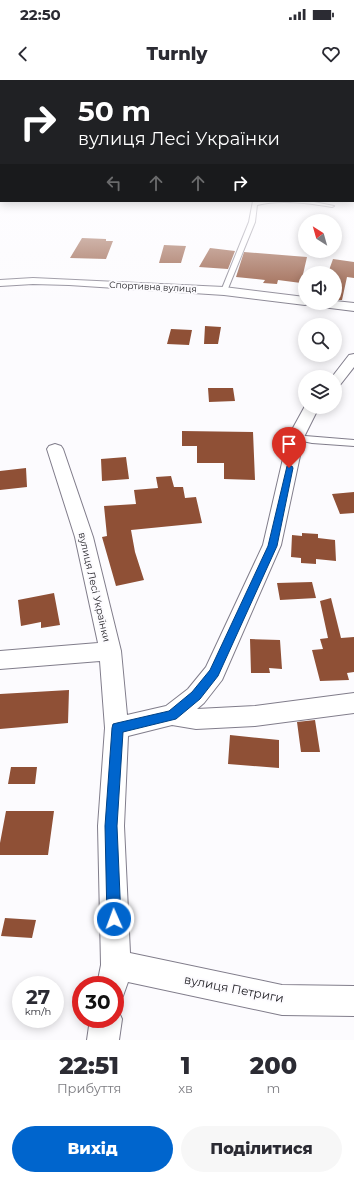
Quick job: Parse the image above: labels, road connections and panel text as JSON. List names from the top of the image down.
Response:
{
  "streets": {
    "street": ["Спортивна вулиця", "вулиця Лесі Українки", "вулиця Петриги"]
  },
  "crossings": [
    ["вулиця Лесі Українки", "вулиця Петриги"]
  ],
  "north": "top left",
  "page": {
    "status": "22:50",
    "header": "Turnly",
    "turn": ["50 m", "вулиця Лесі Українки"],
    "speed": "27 km/h",
    "limit": "30",
    "eta": [
      "22:51",
      "Прибуття",
      "1",
      "хв",
      "200",
      "m"
    ],
    "buttons": ["Вихід", "Поділитися"]
  }
}
